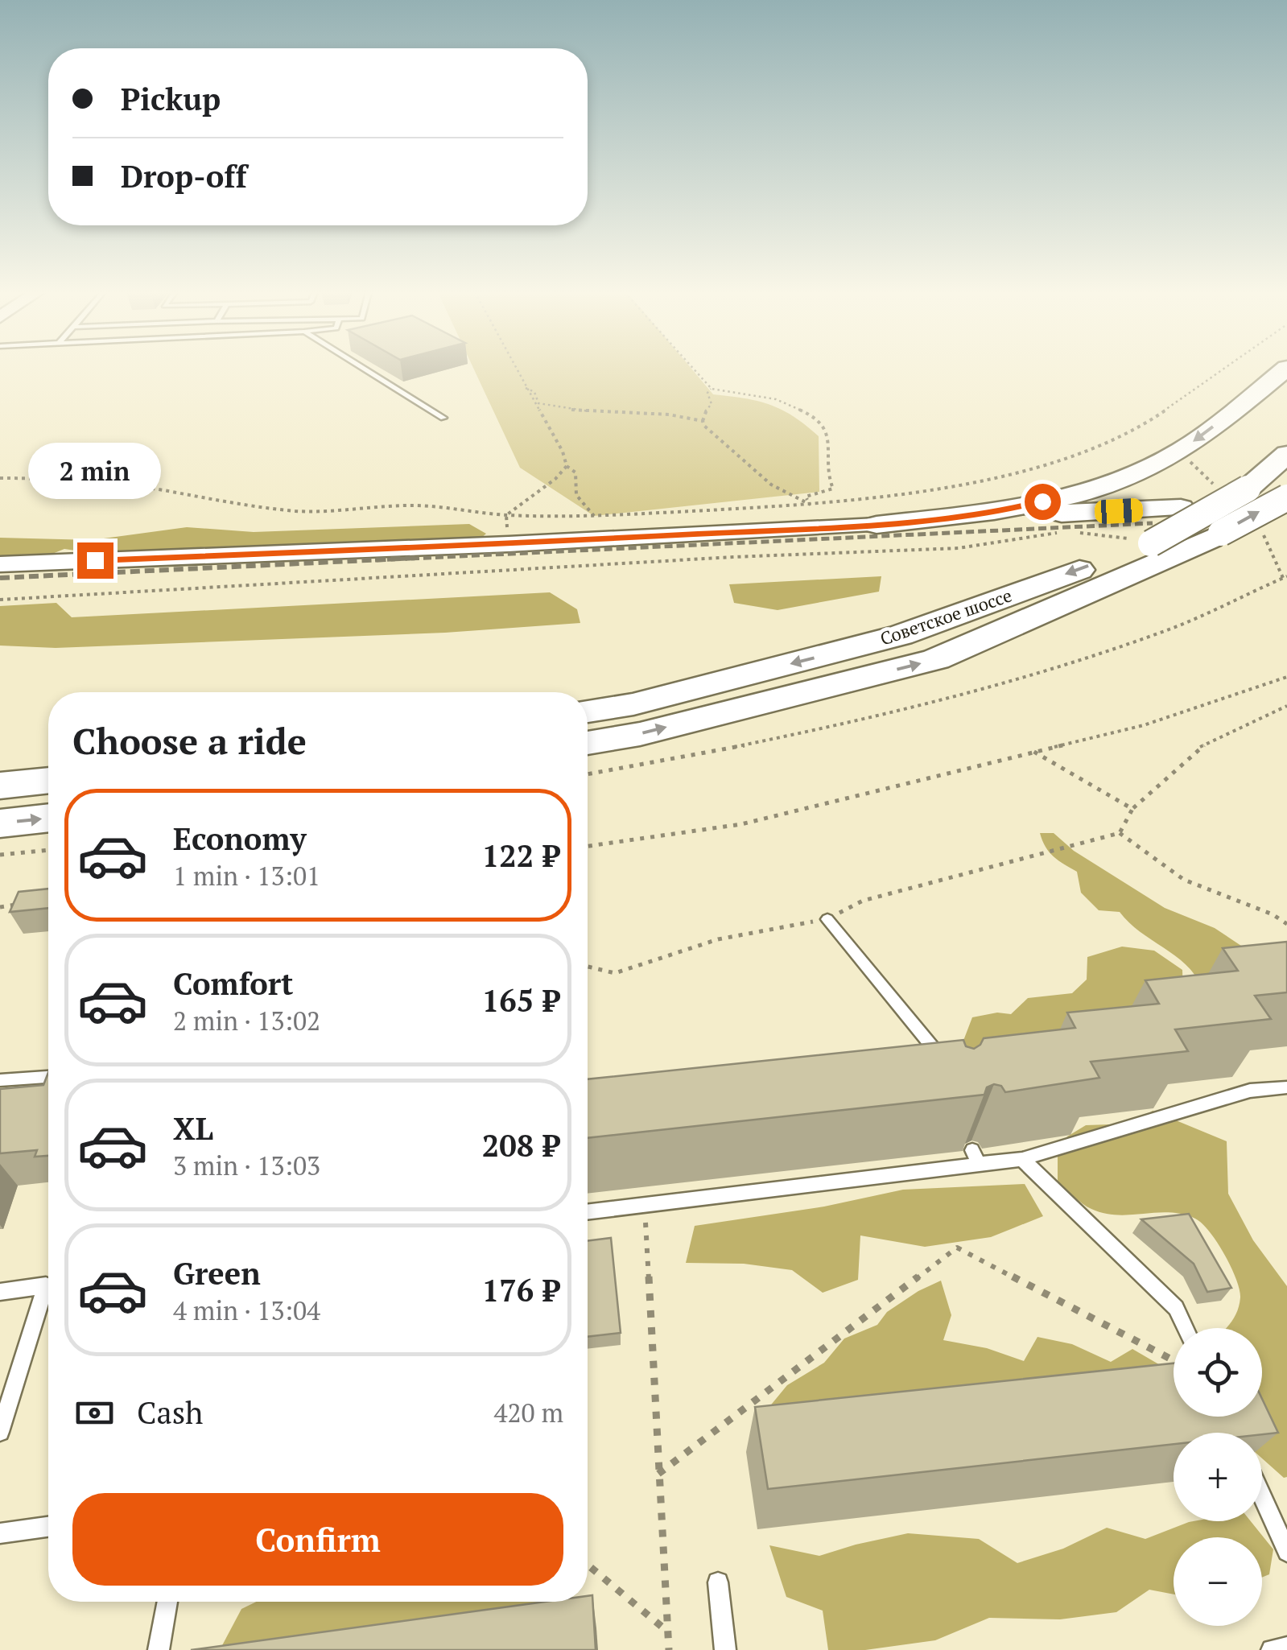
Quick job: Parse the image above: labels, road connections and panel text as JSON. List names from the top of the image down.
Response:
{
  "streets": {
    "highway": ["Советское шоссе"]
  },
  "page": {
    "banner": ["Pickup", "Drop-off"],
    "bubble": "2 min",
    "heading": "Choose a ride",
    "list": [
      {
        "name": "Economy",
        "note": "1 min · 13:01",
        "value": "122 ₽"
      },
      {
        "name": "Comfort",
        "note": "2 min · 13:02",
        "value": "165 ₽"
      },
      {
        "name": "XL",
        "note": "3 min · 13:03",
        "value": "208 ₽"
      },
      {
        "name": "Green",
        "note": "4 min · 13:04",
        "value": "176 ₽"
      }
    ],
    "map_buttons": ["+", "−"],
    "pay": ["Cash", "420 m"],
    "buttons": "Confirm"
  }
}
